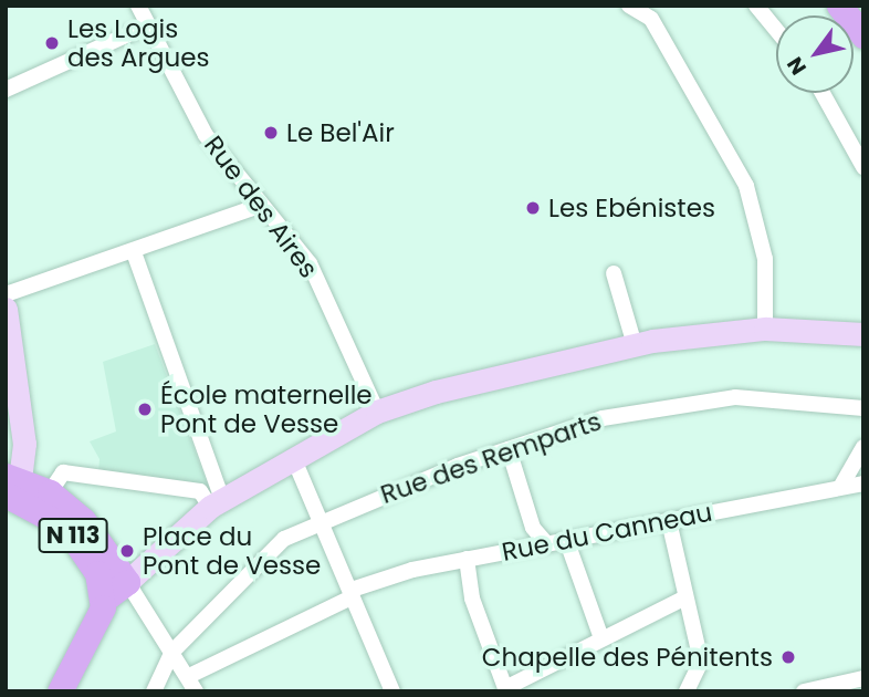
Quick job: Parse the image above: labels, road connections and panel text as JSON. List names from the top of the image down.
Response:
{
  "streets": {
    "main road": ["N 113"],
    "street": ["Rue des Aires", "Rue des Remparts", "Rue du Canneau"]
  },
  "crossings": [
    ["Rue des Remparts", "N 113"]
  ],
  "places": [
    "Les Logis des Argues",
    "Le Bel'Air",
    "Les Ebénistes",
    "École maternelle Pont de Vesse",
    "Place du Pont de Vesse",
    "Chapelle des Pénitents"
  ],
  "north": "bottom left"
}
